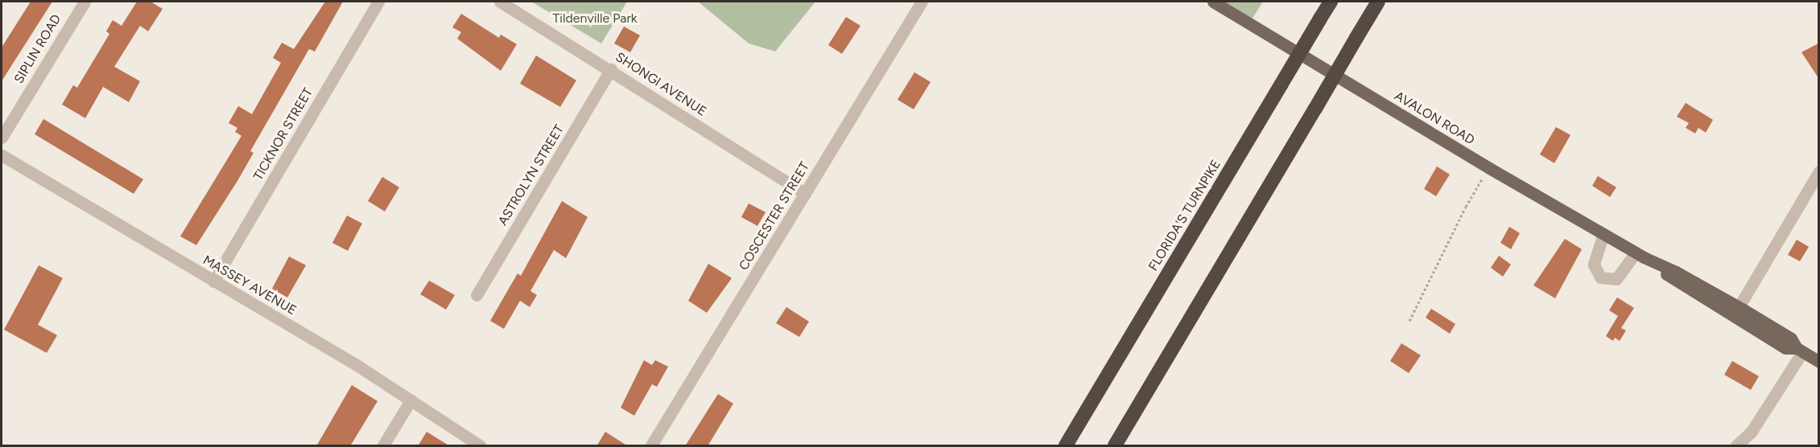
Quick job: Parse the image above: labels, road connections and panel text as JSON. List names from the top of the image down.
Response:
{
  "streets": {
    "highway": ["FLORIDA'S TURNPIKE"],
    "main road": ["AVALON ROAD"],
    "street": [
      "SIPLIN ROAD",
      "SHONGI AVENUE",
      "TICKNOR STREET",
      "ASTROLYN STREET",
      "COSCESTER STREET",
      "MASSEY AVENUE"
    ]
  },
  "crossings": [
    ["SHONGI AVENUE", "ASTROLYN STREET"],
    ["SHONGI AVENUE", "COSCESTER STREET"],
    ["TICKNOR STREET", "MASSEY AVENUE"]
  ],
  "parks": ["Tildenville Park"]
}
